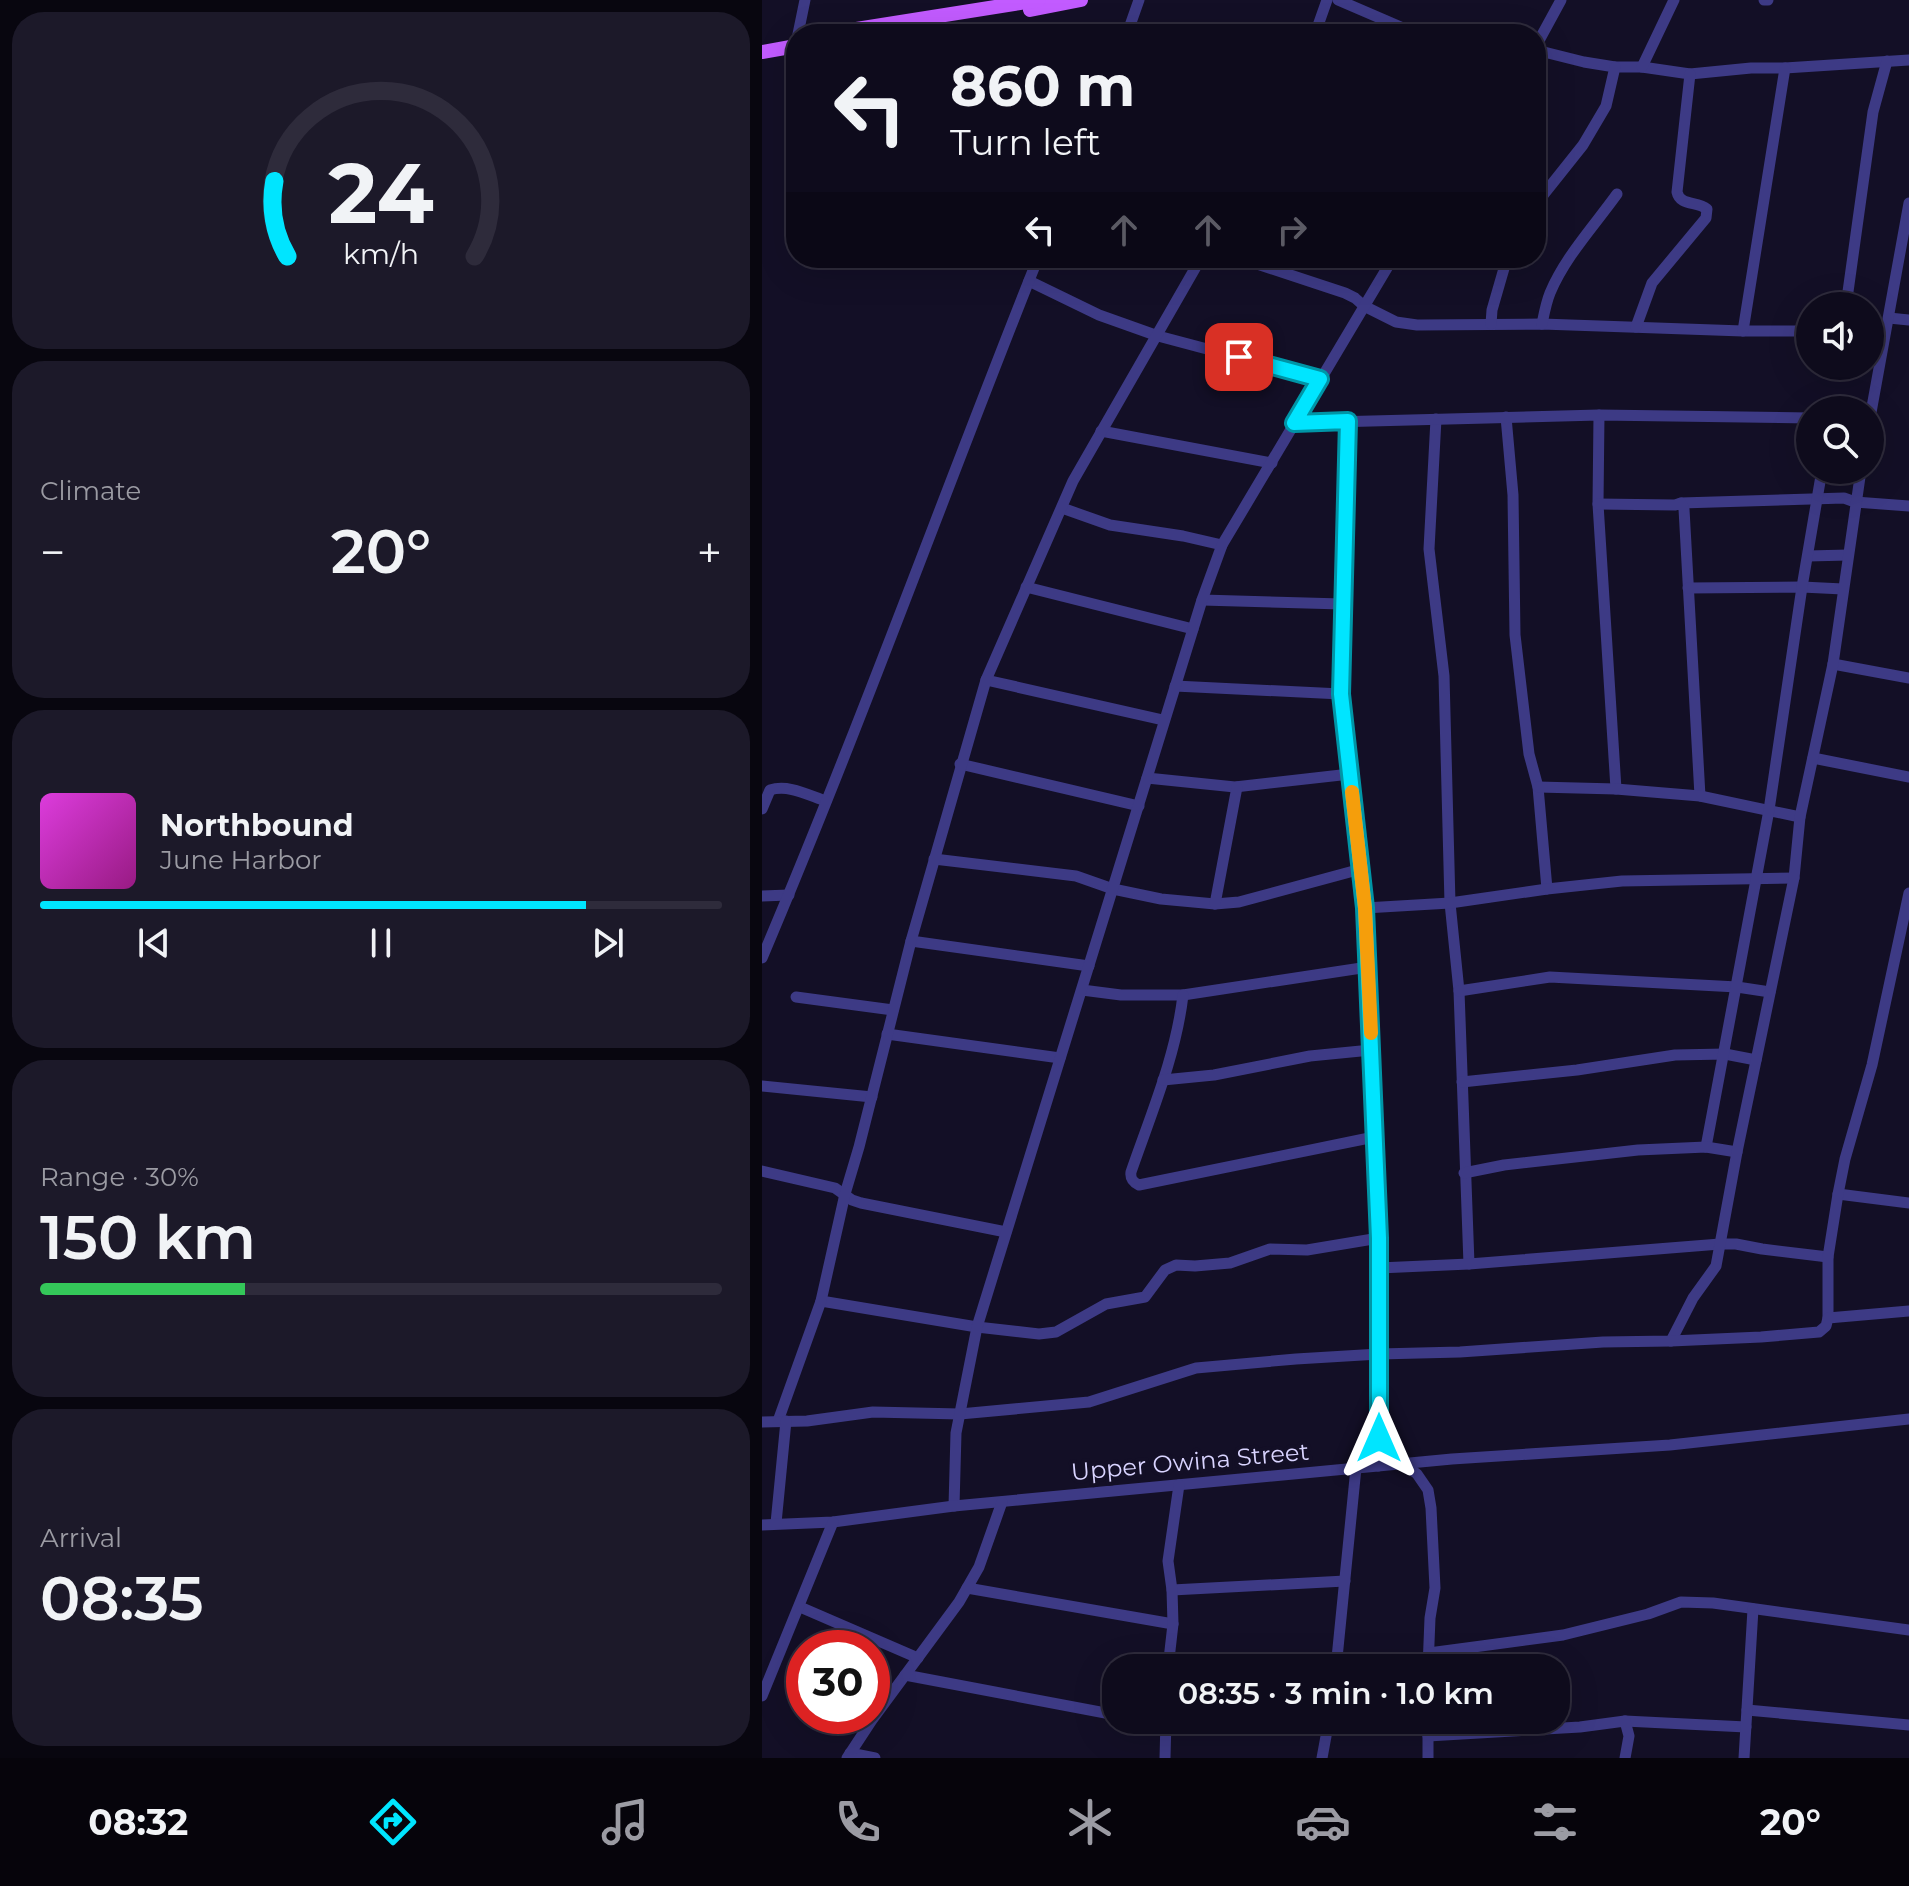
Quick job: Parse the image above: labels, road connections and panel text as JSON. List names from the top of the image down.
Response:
{
  "streets": {
    "street": ["Upper Owina Street"]
  },
  "page": {
    "turn": ["860 m", "Turn left"],
    "tile": [
      "Climate",
      ["Range · 30%", "150 km"],
      ["Arrival", "08:35"]
    ],
    "heat": ["−", "20°", "+"],
    "song": ["Northbound", "June Harbor"],
    "limit": "30",
    "trip": "08:35 · 3 min · 1.0 km",
    "tabs": ["08:32", "20°"],
    "gauge": ["24", "km/h"]
  }
}
